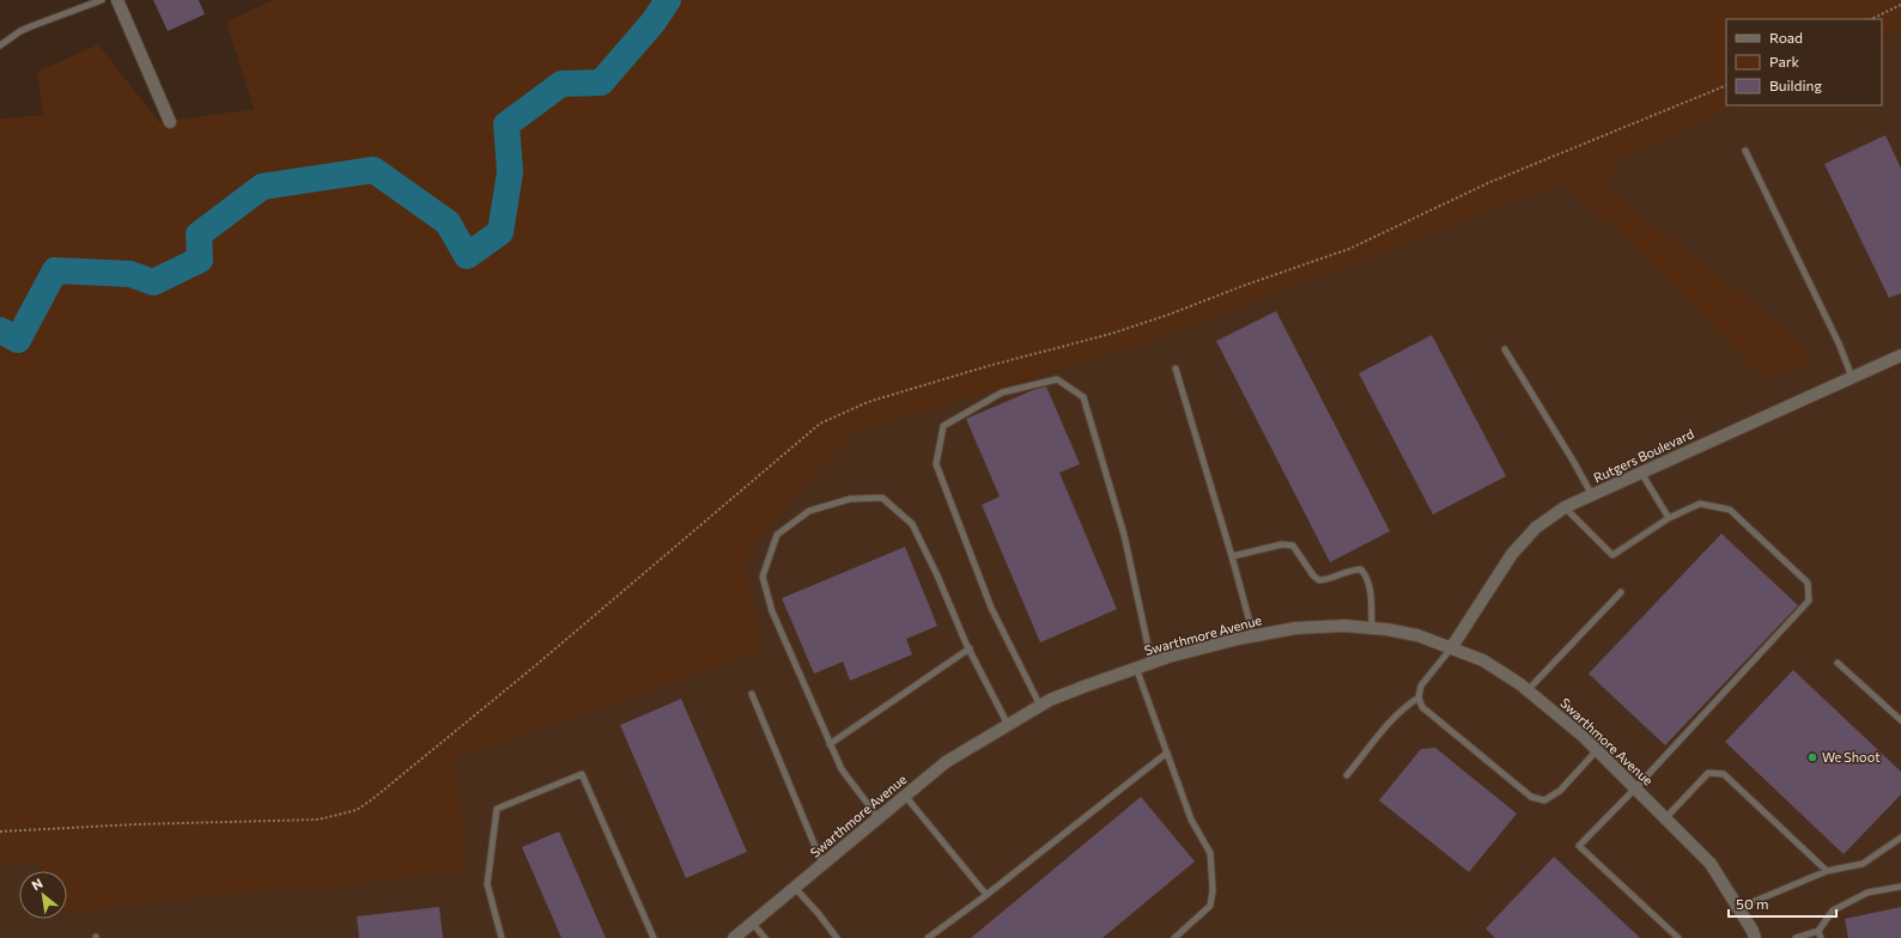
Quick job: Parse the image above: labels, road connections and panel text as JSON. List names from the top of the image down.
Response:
{
  "streets": {
    "street": ["Rutgers Boulevard", "Swarthmore Avenue"]
  },
  "crossings": [
    ["Rutgers Boulevard", "Swarthmore Avenue"]
  ],
  "places": ["We Shoot"],
  "legend": ["Road", "Park", "Building"],
  "scale_bar": "50 m",
  "north": "top left"
}
